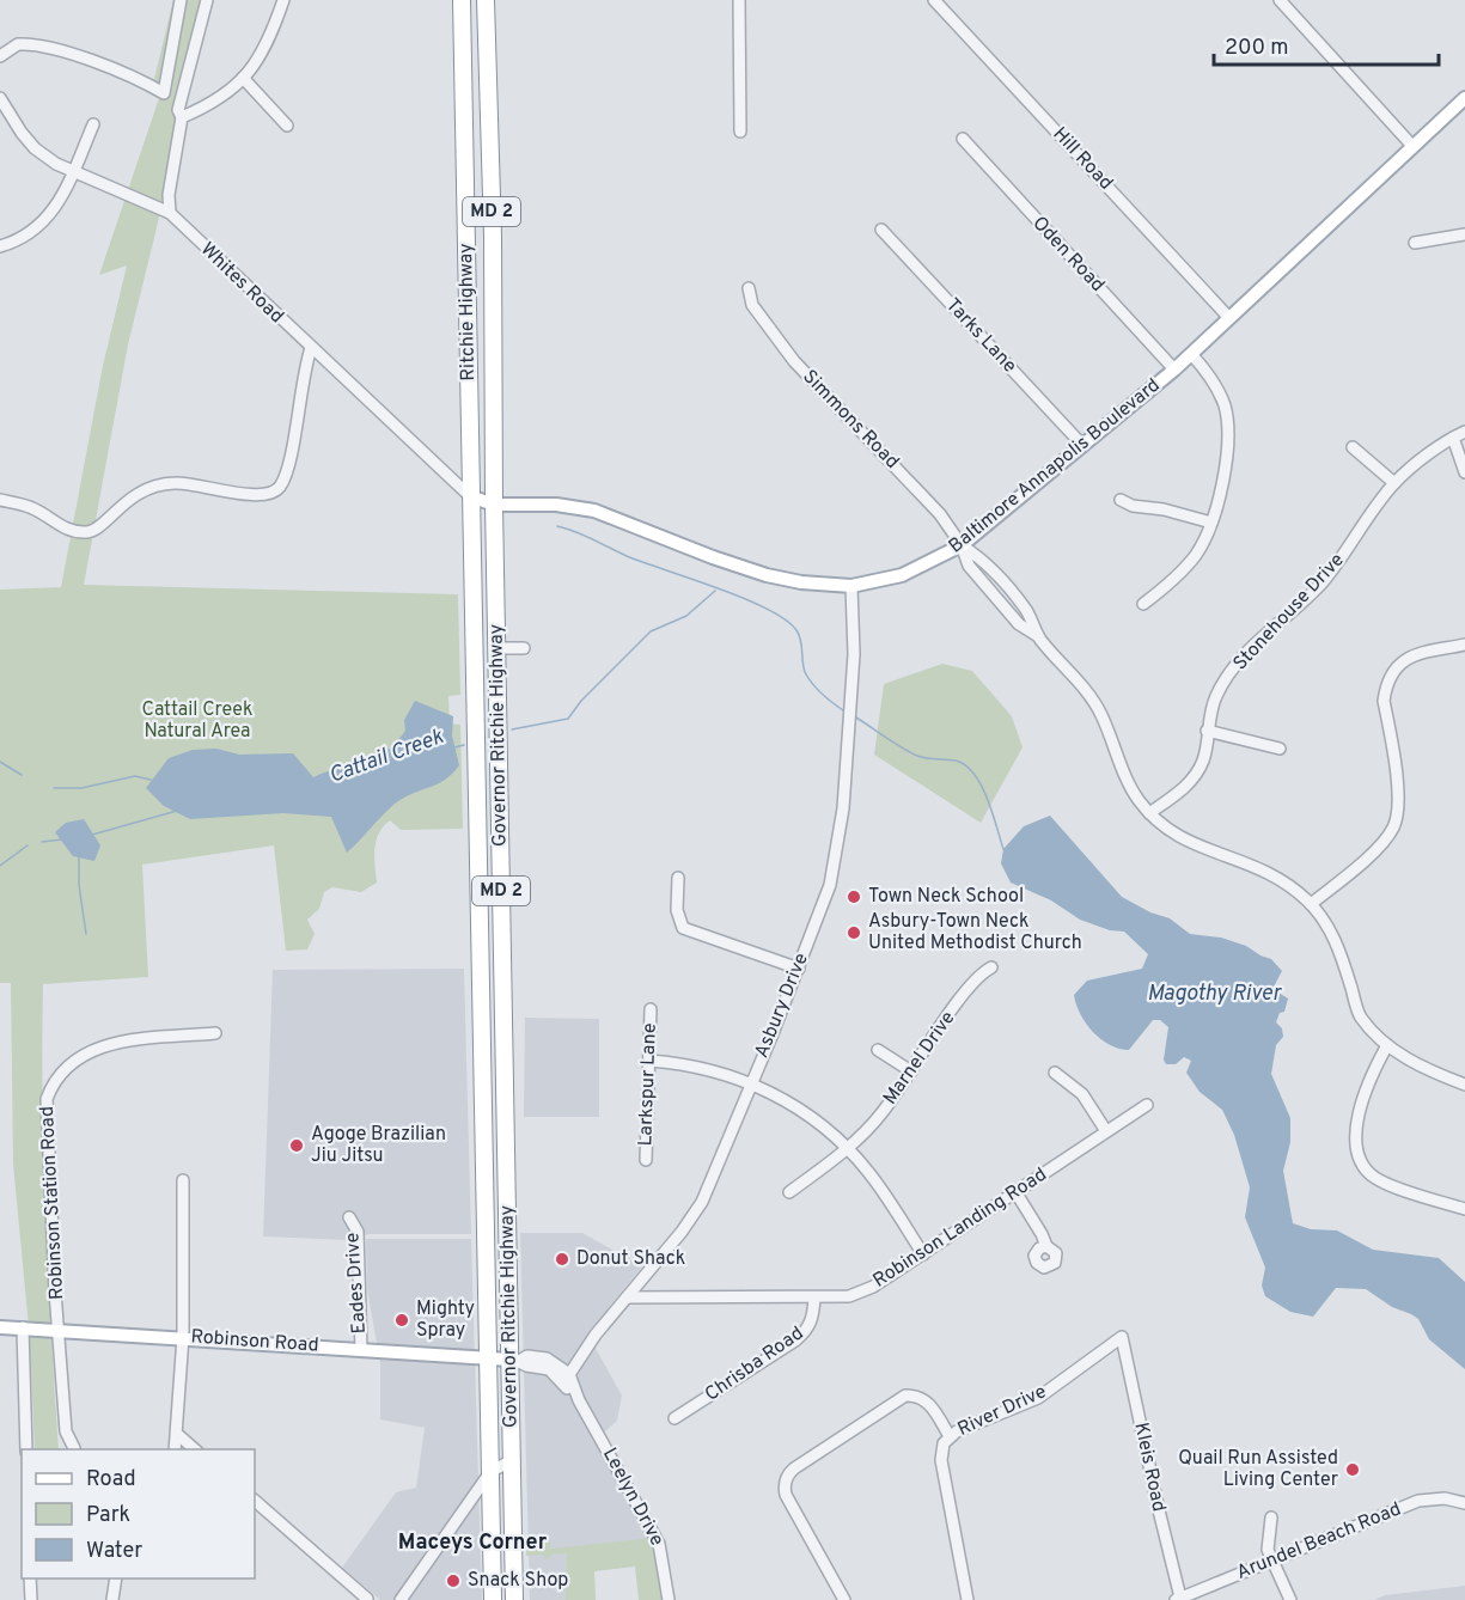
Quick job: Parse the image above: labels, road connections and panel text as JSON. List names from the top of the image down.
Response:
{
  "streets": {
    "highway": ["MD 2", "Ritchie Highway", "Governor Ritchie Highway"],
    "main road": ["Baltimore Annapolis Boulevard", "Robinson Road"],
    "street": [
      "Hill Road",
      "Oden Road",
      "Whites Road",
      "Tarks Lane",
      "Simmons Road",
      "Stonehouse Drive",
      "Asbury Drive",
      "Marnel Drive",
      "Larkspur Lane",
      "Robinson Station Road",
      "Robinson Landing Road",
      "Eades Drive",
      "Chrisba Road",
      "River Drive",
      "Kleis Road",
      "Leelyn Drive",
      "Arundel Beach Road"
    ]
  },
  "crossings": [
    ["Hill Road", "Baltimore Annapolis Boulevard"],
    ["Oden Road", "Baltimore Annapolis Boulevard"],
    ["Whites Road", "Ritchie Highway"],
    ["Whites Road", "Baltimore Annapolis Boulevard"],
    ["Whites Road", "Governor Ritchie Highway"],
    ["Ritchie Highway", "Baltimore Annapolis Boulevard"],
    ["Ritchie Highway", "Governor Ritchie Highway"],
    ["Tarks Lane", "Baltimore Annapolis Boulevard"],
    ["Simmons Road", "Baltimore Annapolis Boulevard"],
    ["Simmons Road", "Stonehouse Drive"],
    ["Baltimore Annapolis Boulevard", "Governor Ritchie Highway"],
    ["Baltimore Annapolis Boulevard", "Asbury Drive"],
    ["Governor Ritchie Highway", "Robinson Road"],
    ["Asbury Drive", "Robinson Landing Road"],
    ["Asbury Drive", "Leelyn Drive"],
    ["Robinson Station Road", "Robinson Road"],
    ["Robinson Landing Road", "Chrisba Road"],
    ["Eades Drive", "Robinson Road"],
    ["River Drive", "Kleis Road"],
    ["Kleis Road", "Arundel Beach Road"]
  ],
  "districts": ["Maceys Corner"],
  "water": ["Cattail Creek", "Magothy River"],
  "parks": ["Cattail Creek Natural Area"],
  "places": [
    "Town Neck School",
    "Asbury-Town Neck United Methodist Church",
    "Agoge Brazilian Jiu Jitsu",
    "Donut Shack",
    "Mighty Spray",
    "Quail Run Assisted Living Center",
    "Snack Shop"
  ],
  "legend": ["Road", "Park", "Water"],
  "scale_bar": "200 m"
}
